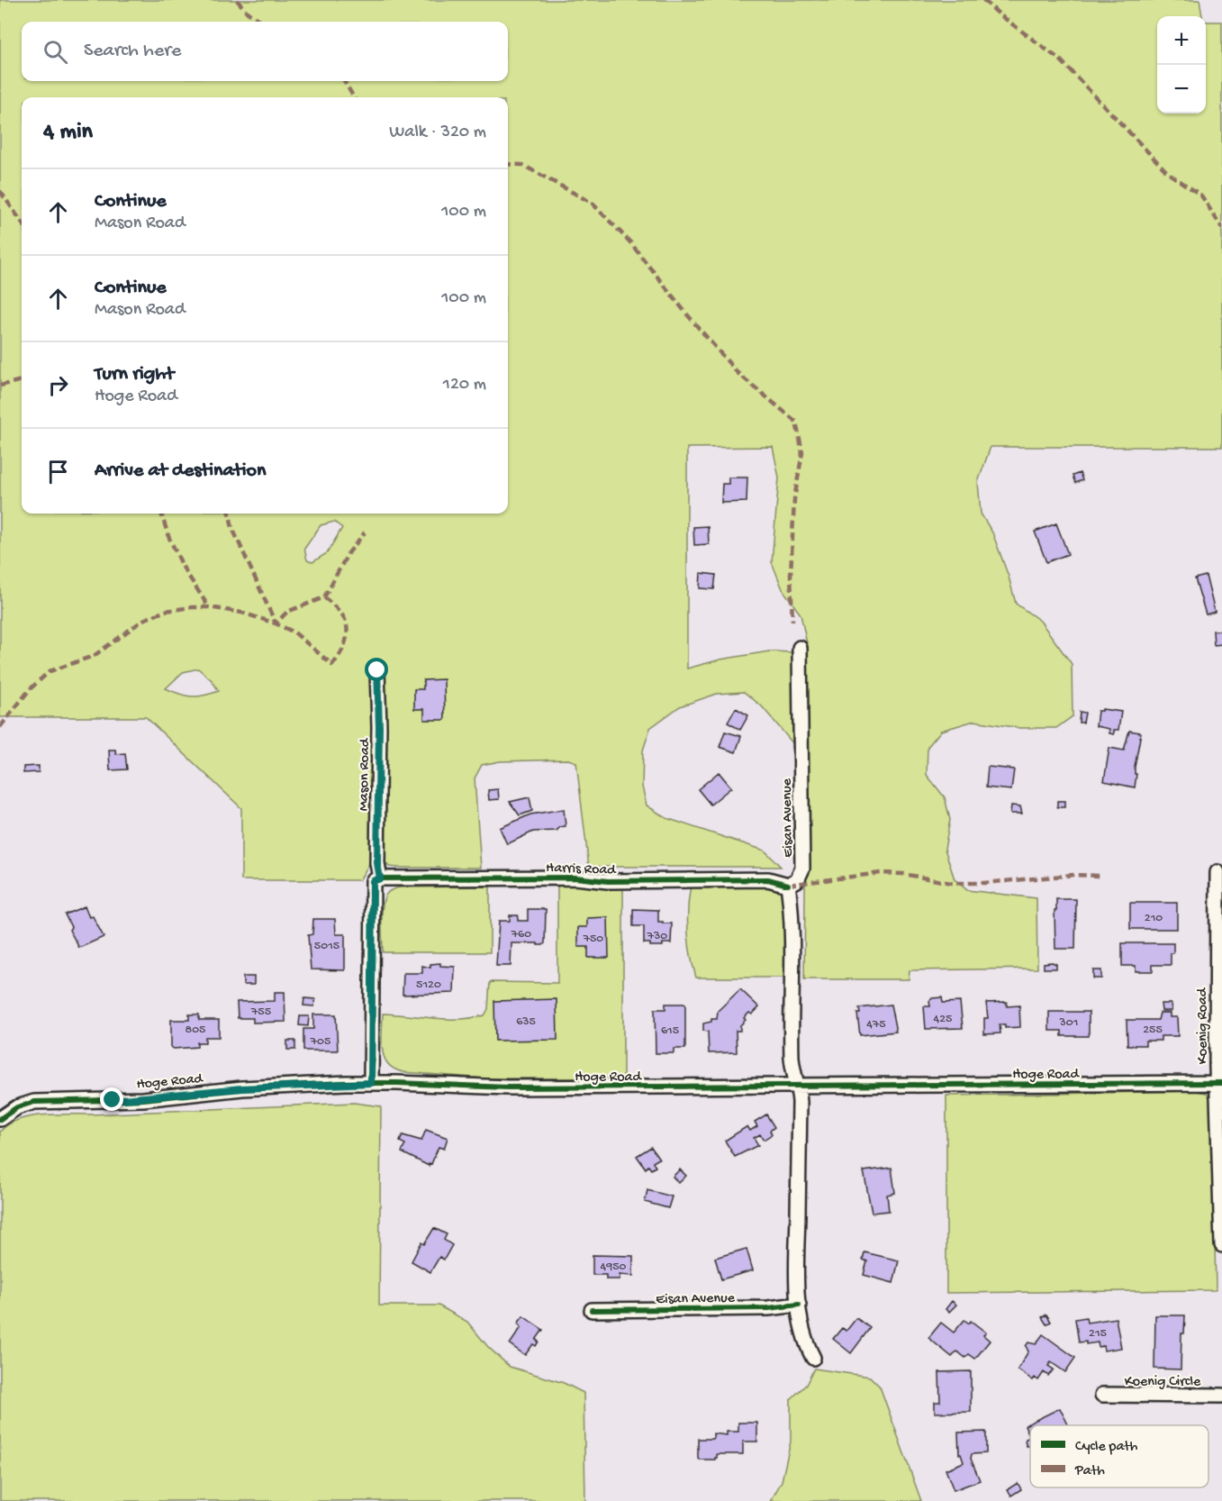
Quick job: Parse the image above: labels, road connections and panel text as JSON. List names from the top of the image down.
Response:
{
  "streets": {
    "street": [
      "Mason Road",
      "Eisan Avenue",
      "Harris Road",
      "Koenig Road",
      "Hoge Road",
      "Koenig Circle"
    ]
  },
  "crossings": [
    ["Mason Road", "Harris Road"],
    ["Mason Road", "Hoge Road"],
    ["Eisan Avenue", "Harris Road"],
    ["Koenig Road", "Hoge Road"]
  ],
  "house_numbers": [
    "210",
    "760",
    "730",
    "750",
    "5015",
    "5120",
    "755",
    "425",
    "635",
    "301",
    "475",
    "805",
    "255",
    "615",
    "705",
    "4950",
    "215"
  ],
  "legend": ["Cycle path", "Path"],
  "page": {
    "map_buttons": ["+", "−"],
    "search": "Search here",
    "heading": ["4 min", "Walk · 320 m"],
    "list": [
      ["Continue", "Mason Road", "100 m"],
      ["Continue", "Mason Road", "100 m"],
      ["Turn right", "Hoge Road", "120 m"],
      "Arrive at destination"
    ]
  }
}
